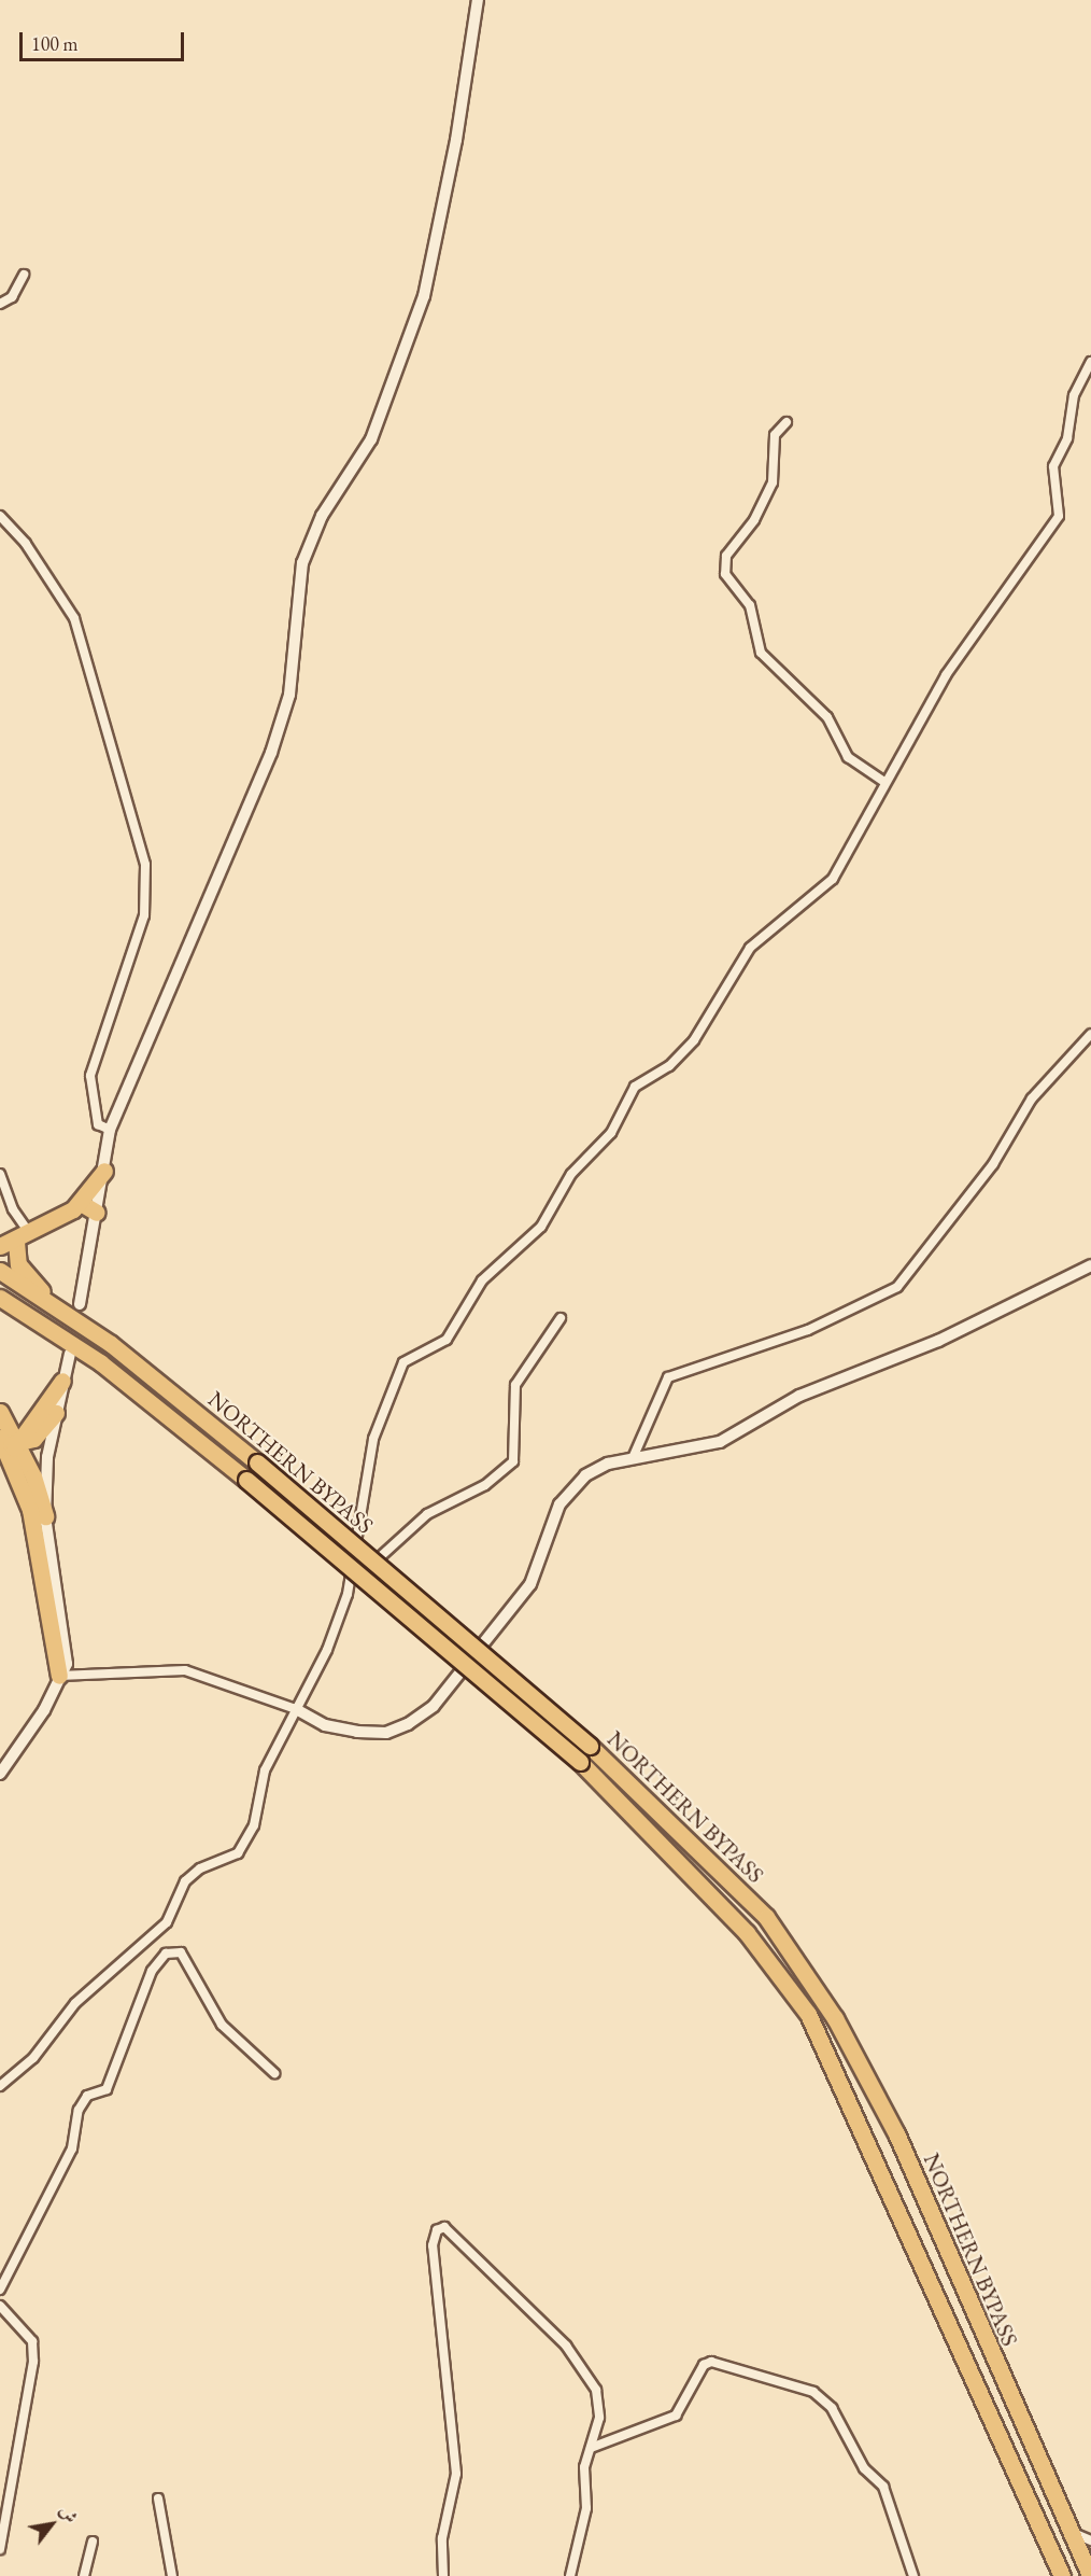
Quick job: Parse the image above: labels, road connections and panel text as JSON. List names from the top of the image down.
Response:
{
  "streets": {
    "highway": ["NORTHERN BYPASS"]
  },
  "scale_bar": "100 m",
  "north": "top right"
}
